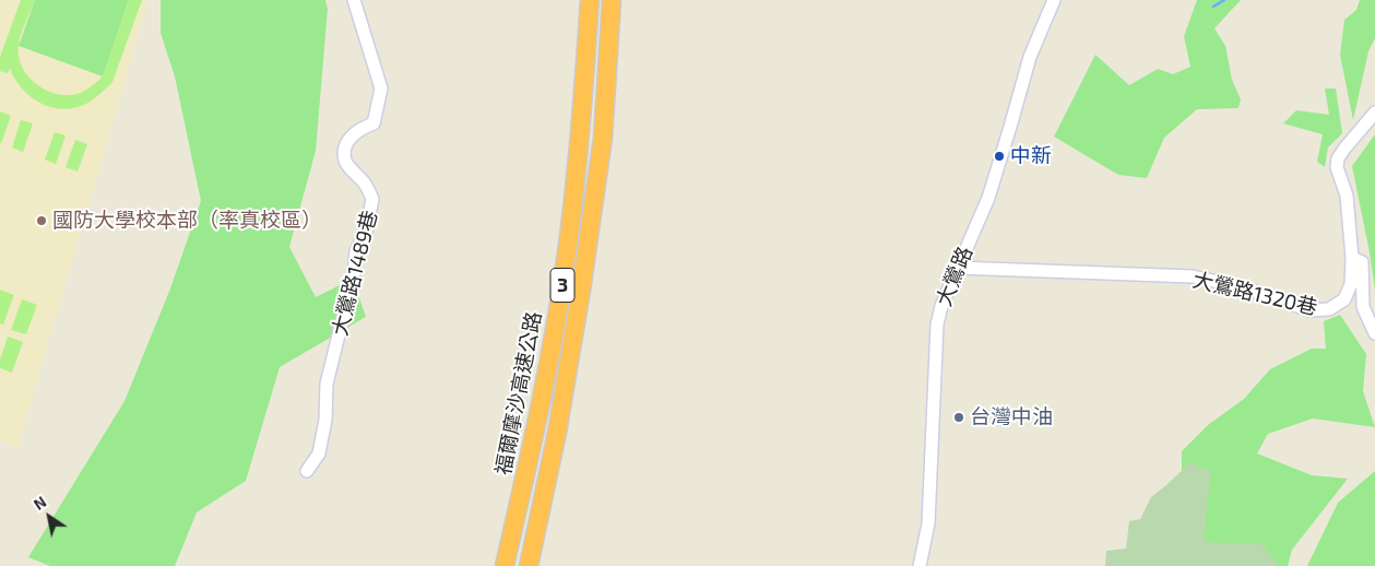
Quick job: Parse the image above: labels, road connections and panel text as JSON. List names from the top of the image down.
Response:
{
  "streets": {
    "highway": ["3", "福爾摩沙高速公路"],
    "street": ["大鶯路1489巷", "大鶯路", "大鶯路1320巷"]
  },
  "crossings": [
    ["大鶯路", "大鶯路1320巷"]
  ],
  "places": ["中新", "國防大學校本部（率真校區）", "台灣中油"],
  "north": "top left"
}
